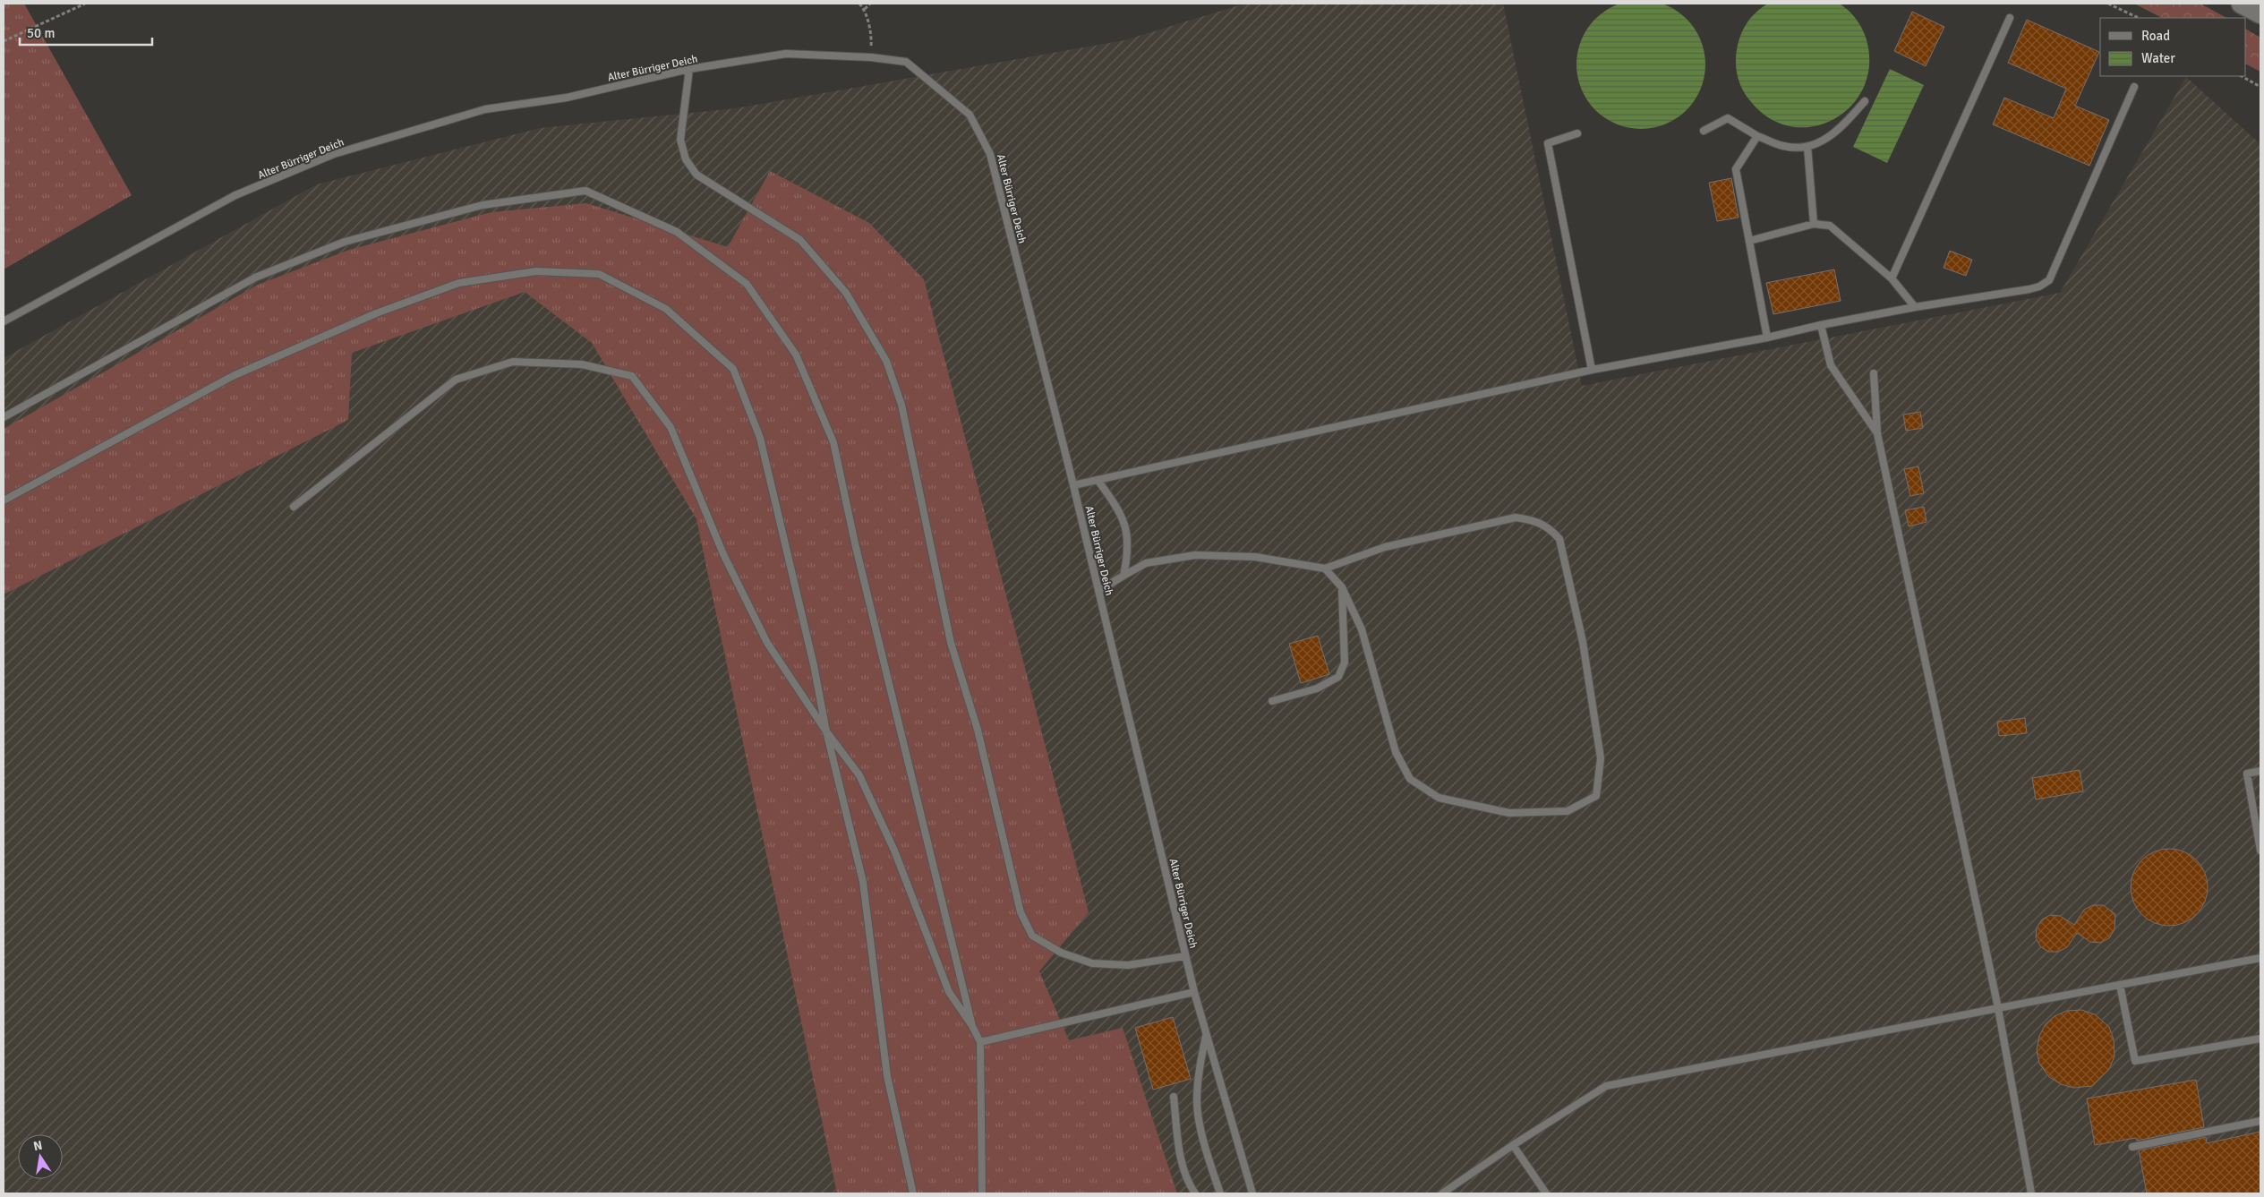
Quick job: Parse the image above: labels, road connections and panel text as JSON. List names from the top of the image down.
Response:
{
  "streets": {
    "lane": ["Alter Bürriger Deich"]
  },
  "legend": ["Road", "Water"],
  "scale_bar": "50 m",
  "north": "top"
}
